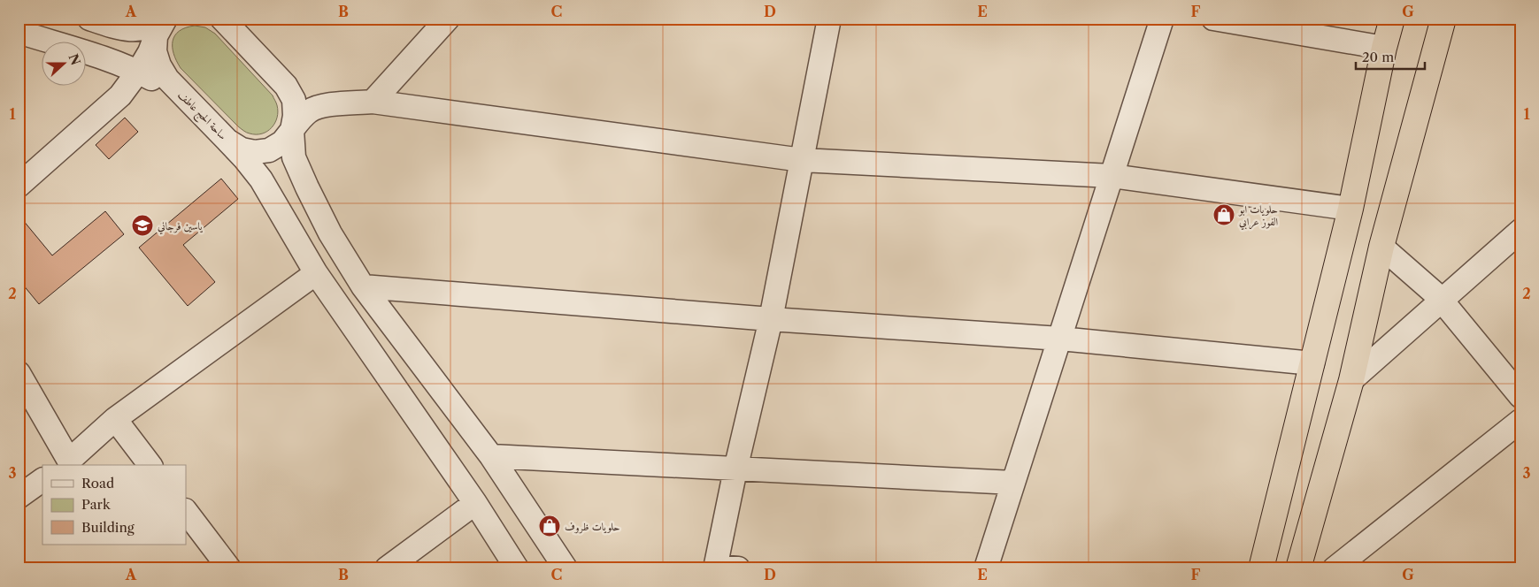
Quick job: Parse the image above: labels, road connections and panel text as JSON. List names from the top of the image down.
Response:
{
  "streets": {
    "street": ["ساحة الحج عاطف"]
  },
  "places": {
    "shop": ["حلويات ابو الفوز عرابي", "حلويات ظروف"],
    "school or university": ["ياسين فرجاني"]
  },
  "legend": ["Road", "Park", "Building"],
  "scale_bar": "20 m",
  "north": "right",
  "grid": {
    "columns": [
      "A",
      "B",
      "C",
      "D",
      "E",
      "F",
      "G"
    ],
    "rows": ["1", "2", "3"]
  }
}
